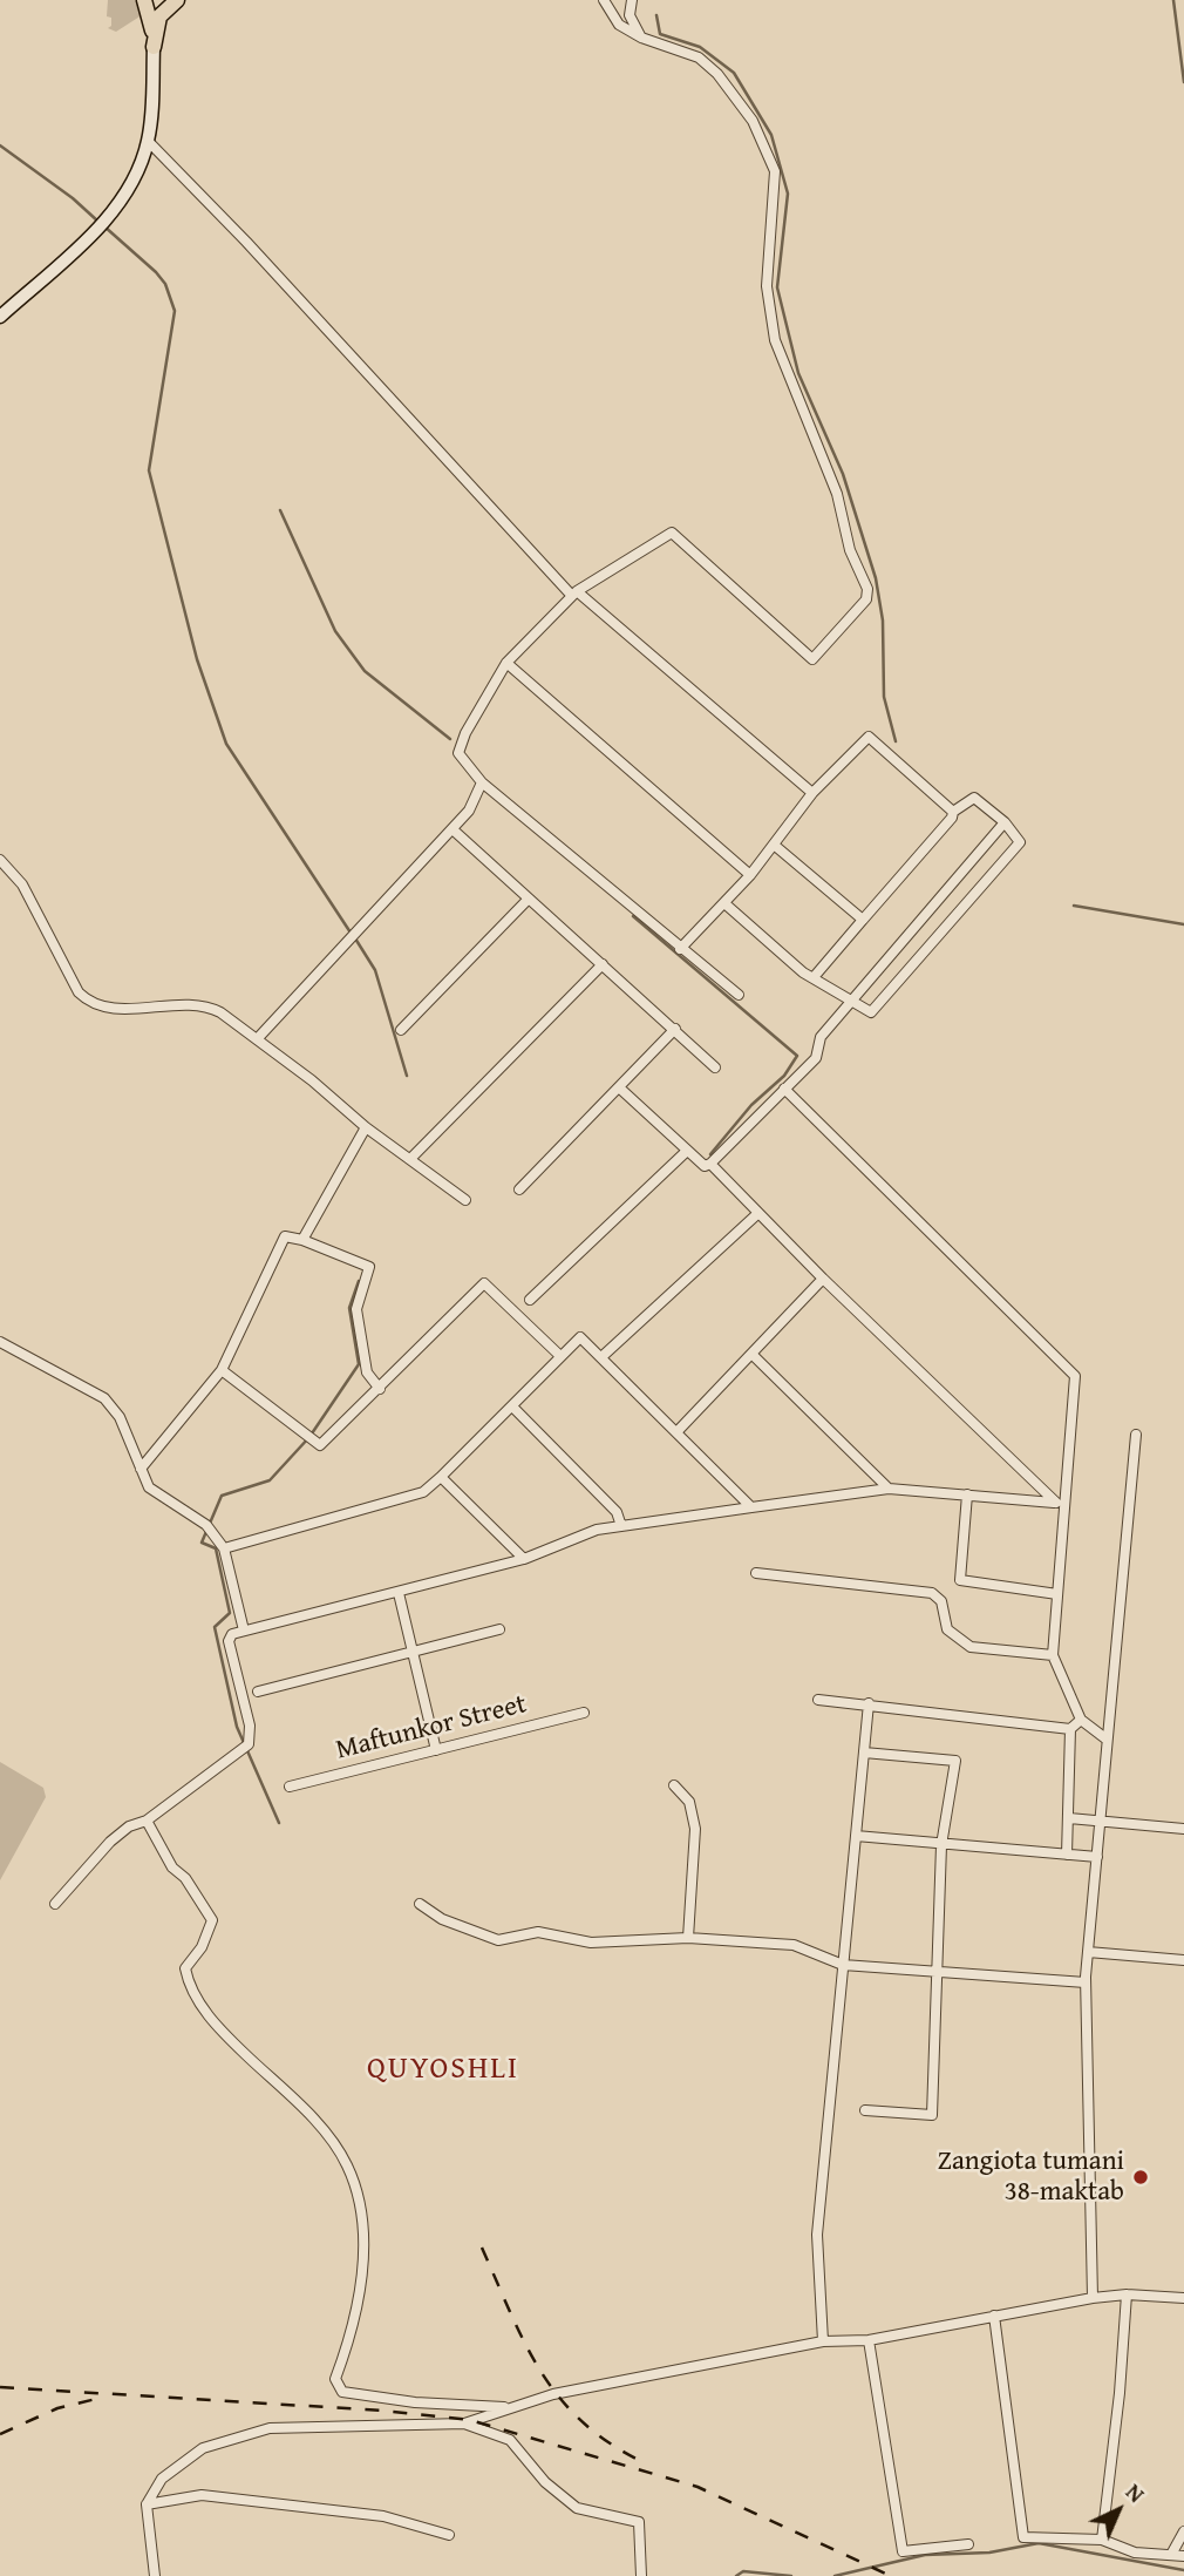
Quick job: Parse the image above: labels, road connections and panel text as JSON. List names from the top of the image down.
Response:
{
  "streets": {
    "street": ["Maftunkor Street"]
  },
  "districts": ["QUYOSHLI"],
  "places": ["Zangiota tumani 38-maktab"],
  "north": "top right"
}
